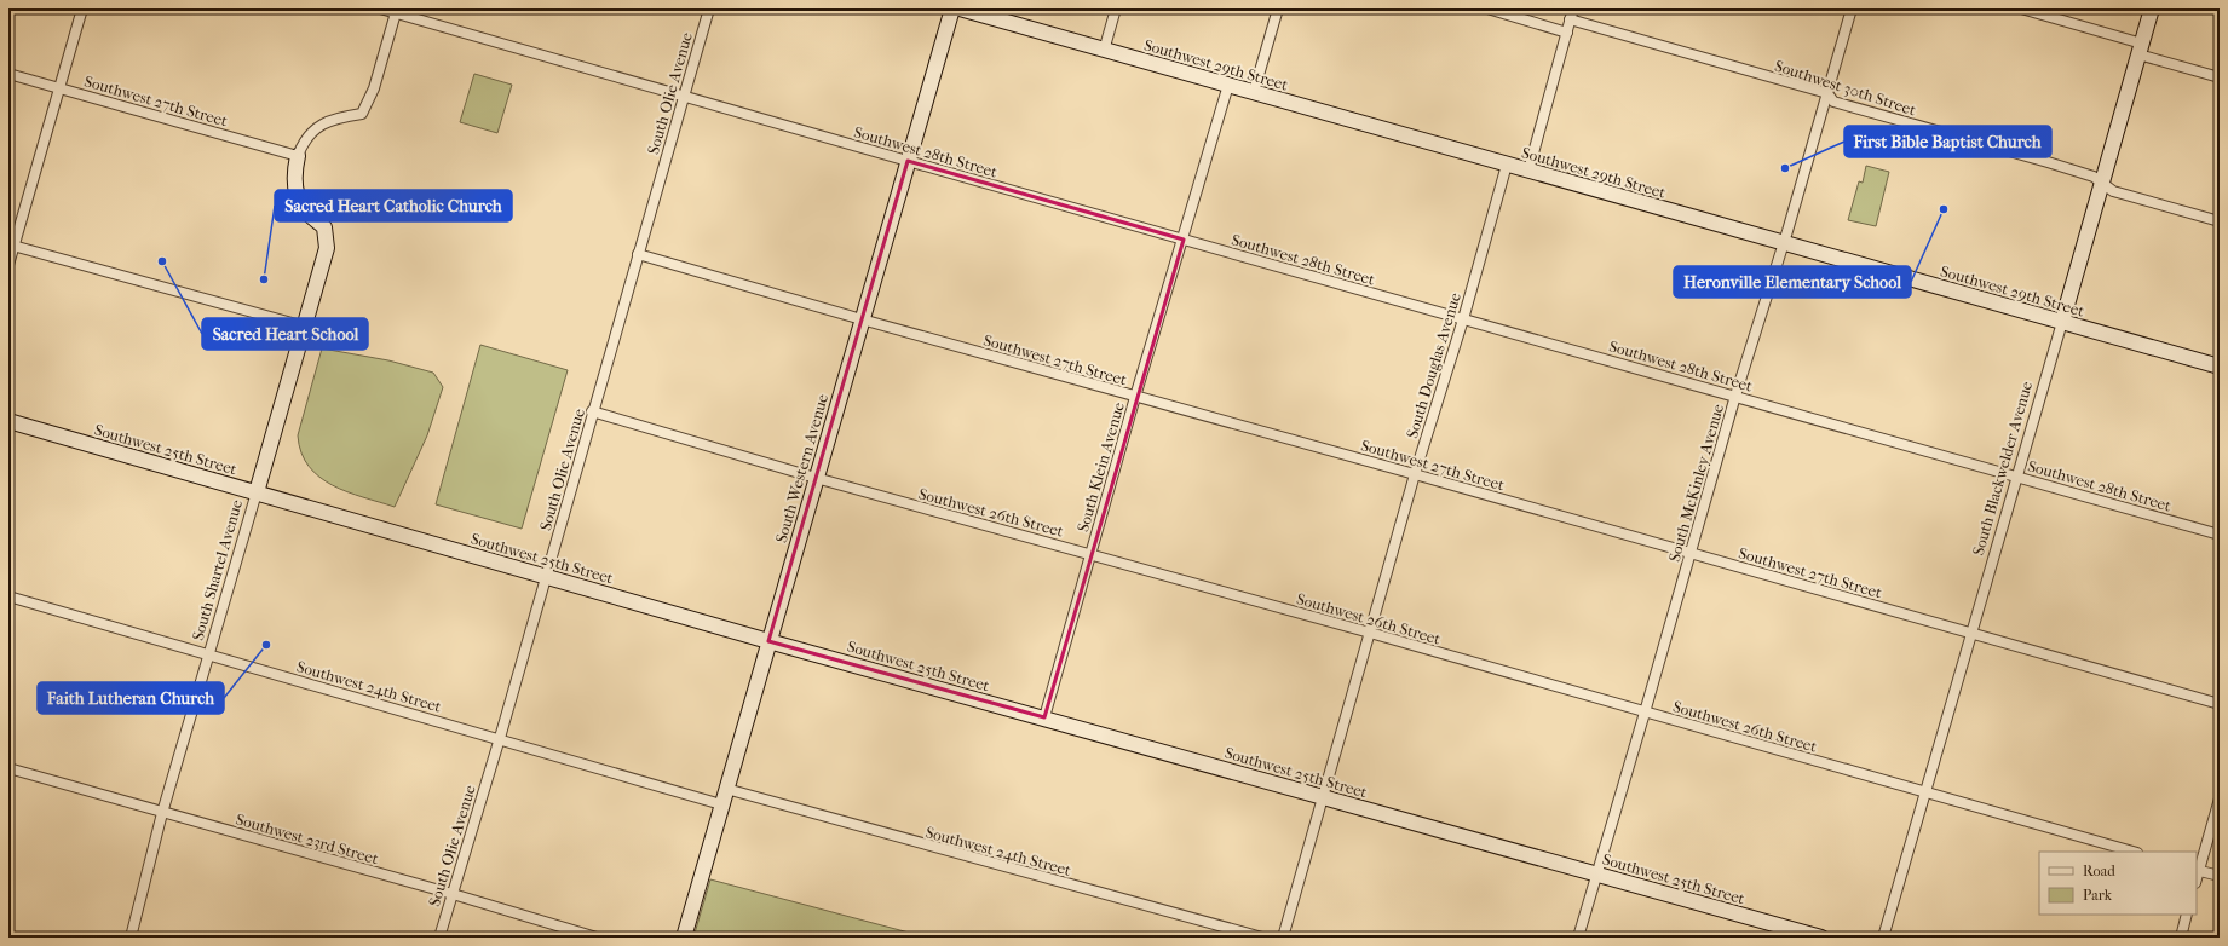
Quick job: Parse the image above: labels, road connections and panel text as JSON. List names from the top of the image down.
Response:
{
  "streets": {
    "street": [
      "Southwest 29th Street",
      "Southwest 30th Street",
      "South Olie Avenue",
      "Southwest 27th Street",
      "Southwest 28th Street",
      "South Douglas Avenue",
      "Southwest 25th Street",
      "South Klein Avenue",
      "South Western Avenue",
      "South Blackwelder Avenue",
      "South McKinley Avenue",
      "Southwest 26th Street",
      "South Shartel Avenue",
      "Southwest 24th Street",
      "Southwest 23rd Street"
    ]
  },
  "crossings": [
    ["Southwest 29th Street", "South Douglas Avenue"],
    ["Southwest 29th Street", "South Klein Avenue"],
    ["Southwest 29th Street", "South Blackwelder Avenue"],
    ["Southwest 29th Street", "South McKinley Avenue"],
    ["Southwest 30th Street", "South Blackwelder Avenue"],
    ["Southwest 30th Street", "South McKinley Avenue"],
    ["South Olie Avenue", "Southwest 27th Street"],
    ["South Olie Avenue", "Southwest 28th Street"],
    ["South Olie Avenue", "Southwest 25th Street"],
    ["South Olie Avenue", "Southwest 26th Street"],
    ["South Olie Avenue", "Southwest 24th Street"],
    ["South Olie Avenue", "Southwest 23rd Street"],
    ["Southwest 27th Street", "South Douglas Avenue"],
    ["Southwest 27th Street", "South Klein Avenue"],
    ["Southwest 27th Street", "South Western Avenue"],
    ["Southwest 27th Street", "South Blackwelder Avenue"],
    ["Southwest 27th Street", "South McKinley Avenue"],
    ["Southwest 27th Street", "South Shartel Avenue"],
    ["Southwest 28th Street", "South Douglas Avenue"],
    ["Southwest 28th Street", "South Klein Avenue"],
    ["Southwest 28th Street", "South Western Avenue"],
    ["Southwest 28th Street", "South Blackwelder Avenue"],
    ["Southwest 28th Street", "South McKinley Avenue"],
    ["Southwest 28th Street", "South Shartel Avenue"],
    ["South Douglas Avenue", "Southwest 25th Street"],
    ["South Douglas Avenue", "Southwest 26th Street"],
    ["Southwest 25th Street", "South Klein Avenue"],
    ["Southwest 25th Street", "South Western Avenue"],
    ["Southwest 25th Street", "South McKinley Avenue"],
    ["Southwest 25th Street", "South Shartel Avenue"],
    ["South Klein Avenue", "Southwest 26th Street"],
    ["South Western Avenue", "Southwest 26th Street"],
    ["South Western Avenue", "Southwest 24th Street"],
    ["South Blackwelder Avenue", "Southwest 26th Street"],
    ["South McKinley Avenue", "Southwest 26th Street"],
    ["South Shartel Avenue", "Southwest 24th Street"],
    ["South Shartel Avenue", "Southwest 23rd Street"]
  ],
  "places": [
    "First Bible Baptist Church",
    "Heronville Elementary School",
    "Sacred Heart School",
    "Sacred Heart Catholic Church",
    "Faith Lutheran Church"
  ],
  "legend": ["Road", "Park"]
}
